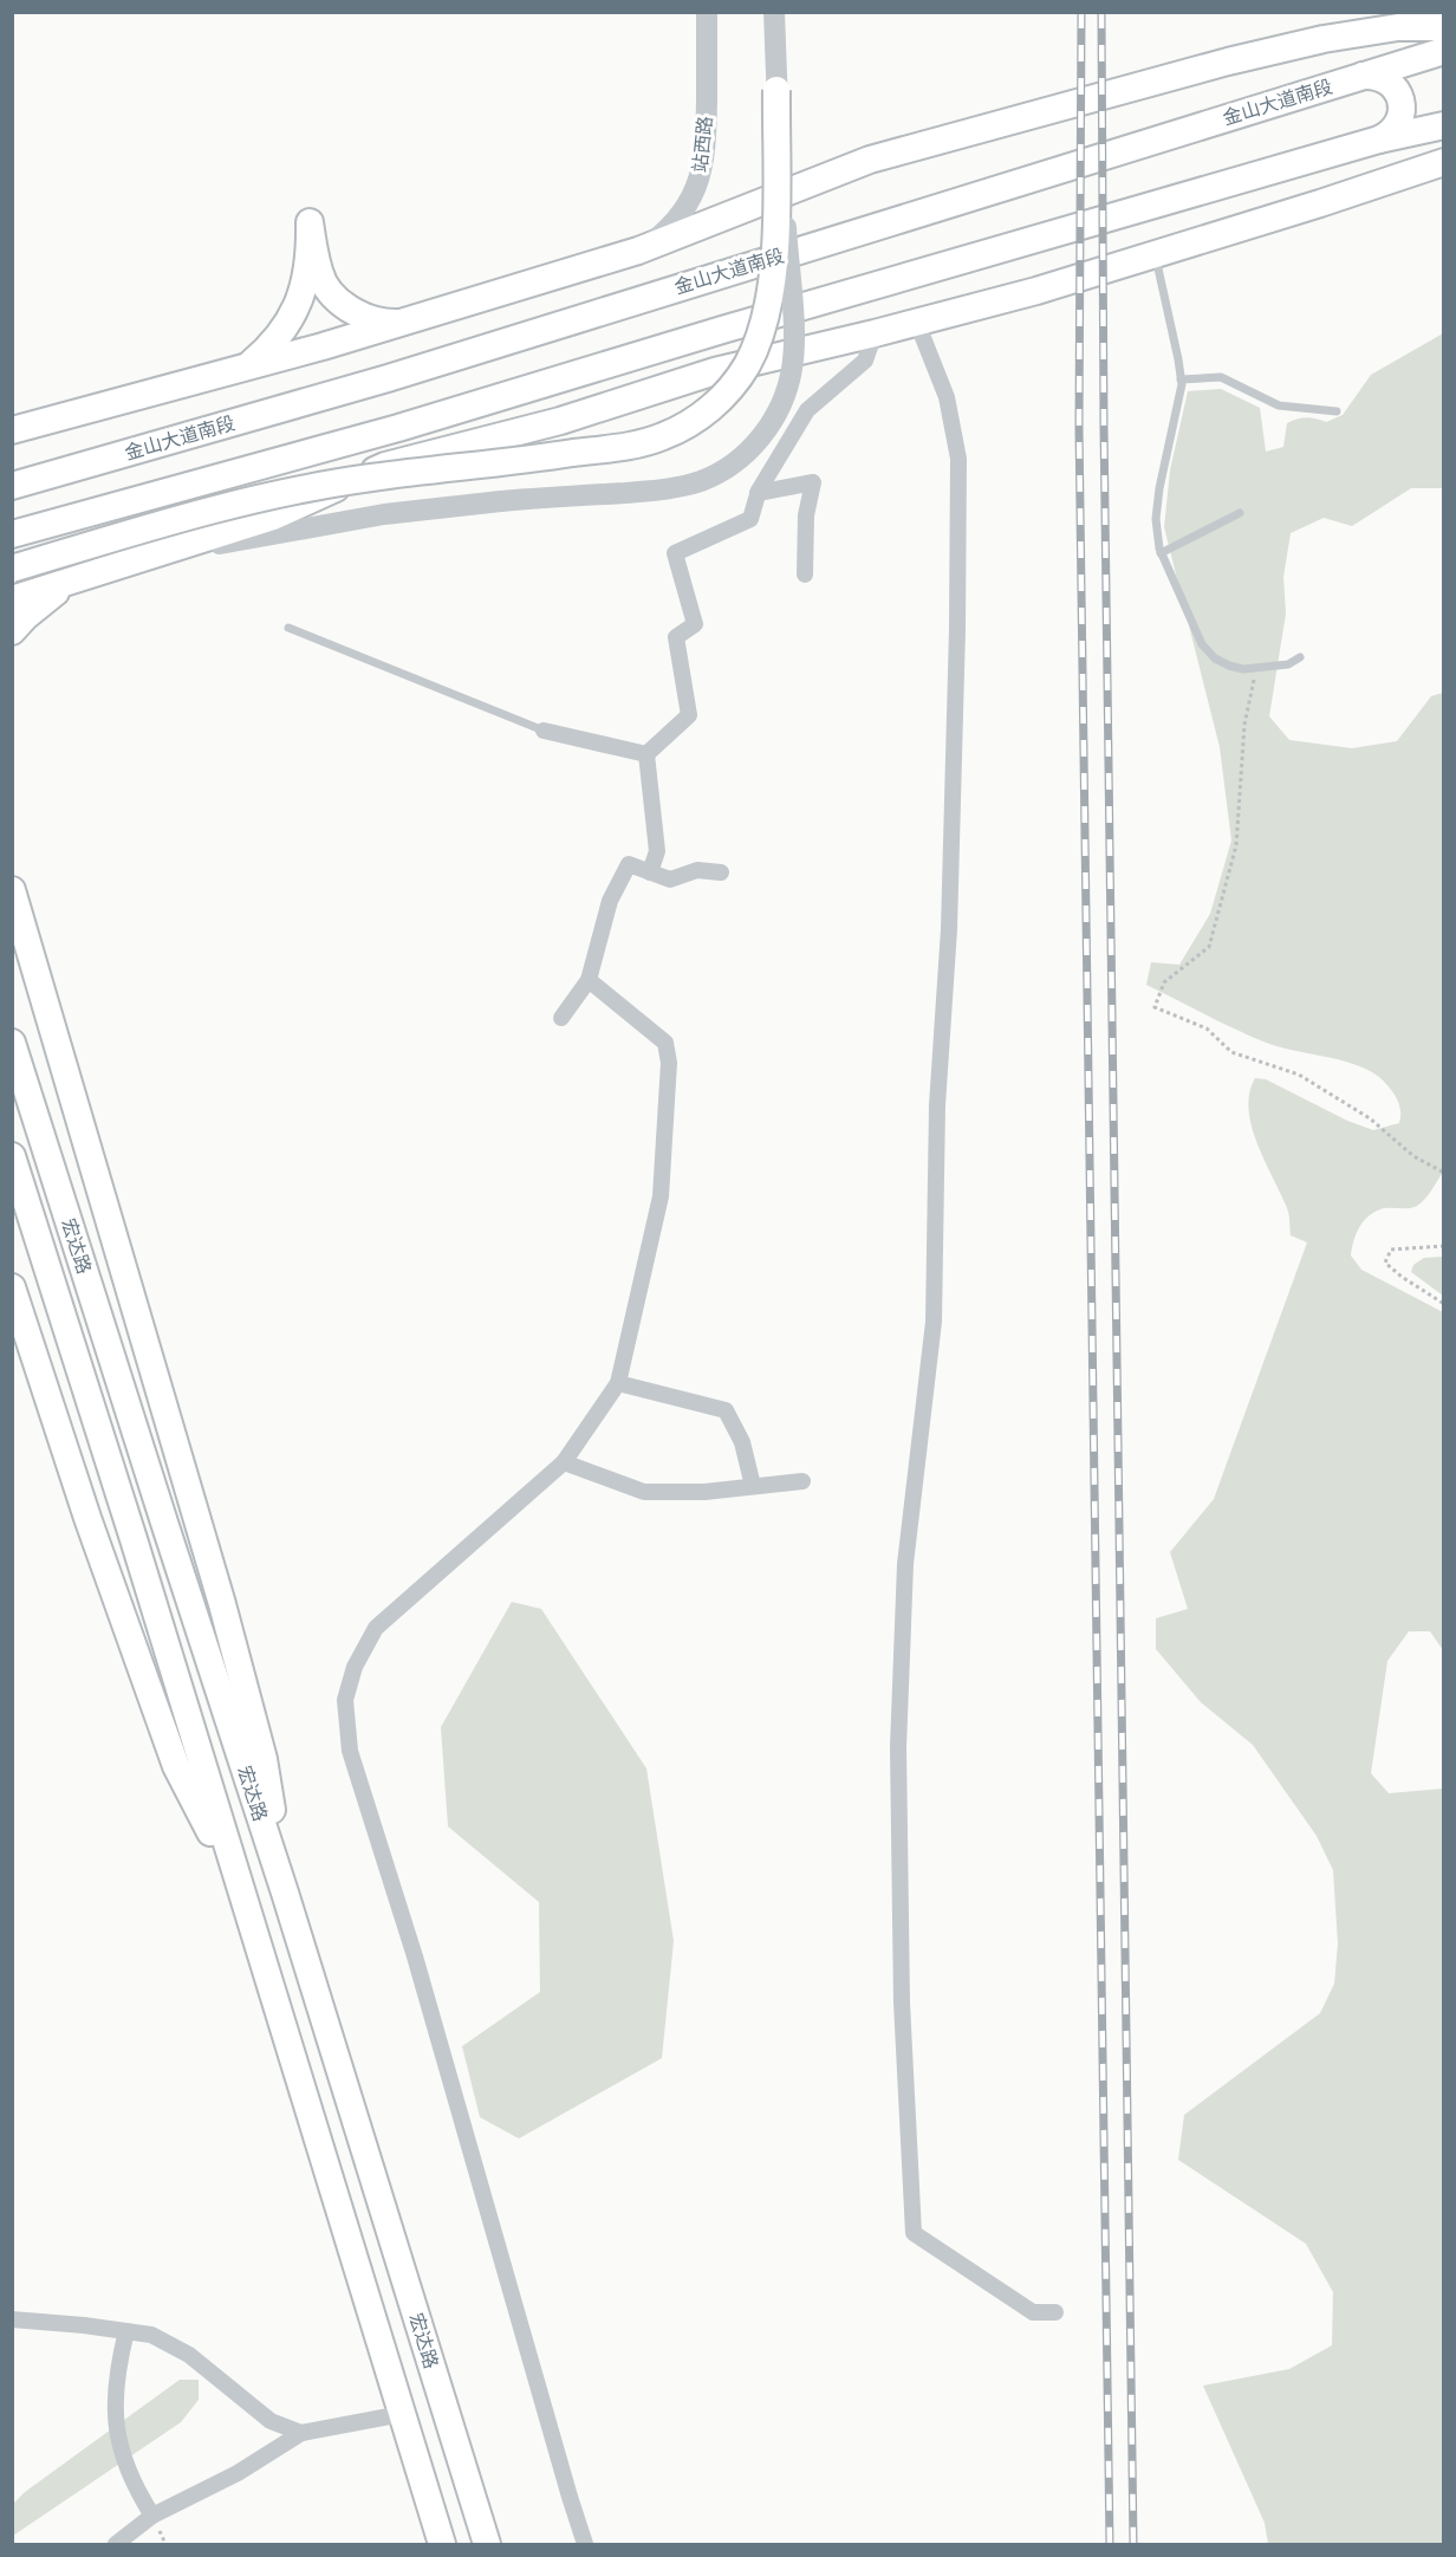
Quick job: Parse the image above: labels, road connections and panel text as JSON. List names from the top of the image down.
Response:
{
  "streets": {
    "main road": ["金山大道南段", "宏达路"],
    "street": ["站西路"]
  }
}
